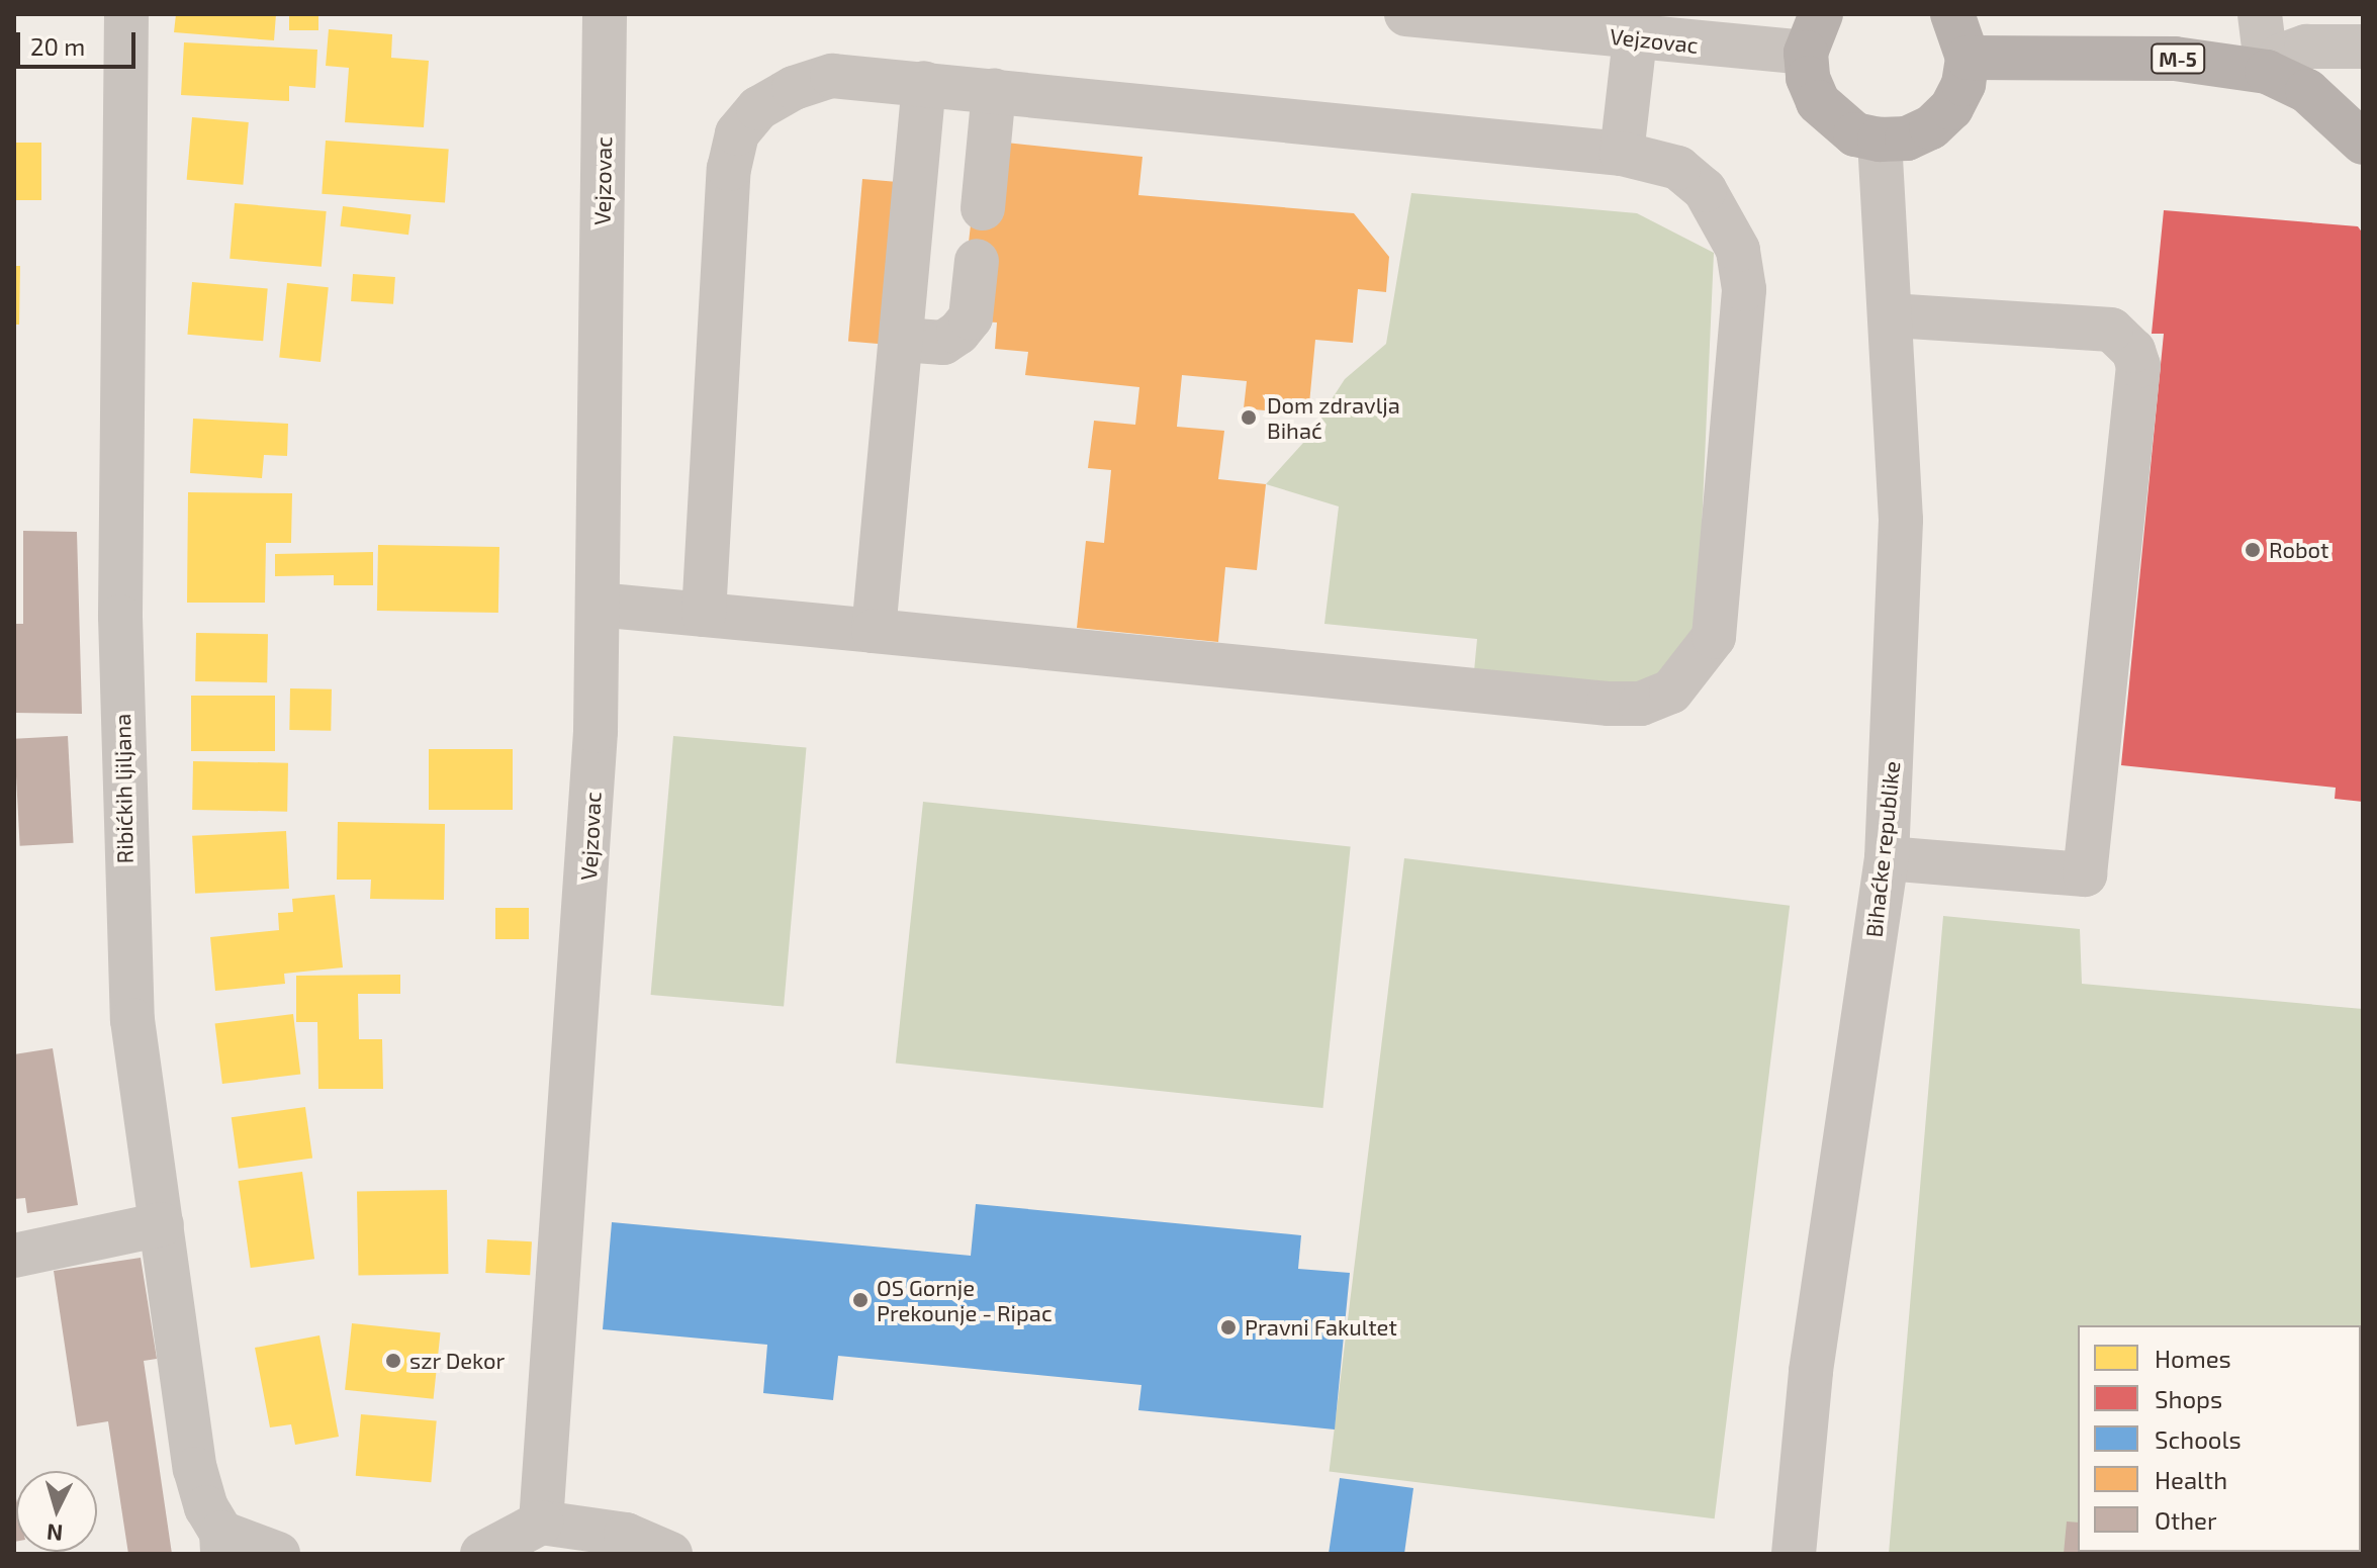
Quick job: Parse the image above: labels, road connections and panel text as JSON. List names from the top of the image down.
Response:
{
  "streets": {
    "main road": ["M-5"],
    "street": ["Vejzovac", "Ribićkih ljiljana", "Bihaćke republike"]
  },
  "places": [
    "Dom zdravlja Bihać",
    "Robot",
    "OS Gornje Prekounje - Ripac",
    "Pravni Fakultet",
    "szr Dekor"
  ],
  "legend": [
    "Homes",
    "Shops",
    "Schools",
    "Health",
    "Other"
  ],
  "scale_bar": "20 m",
  "north": "bottom"
}
